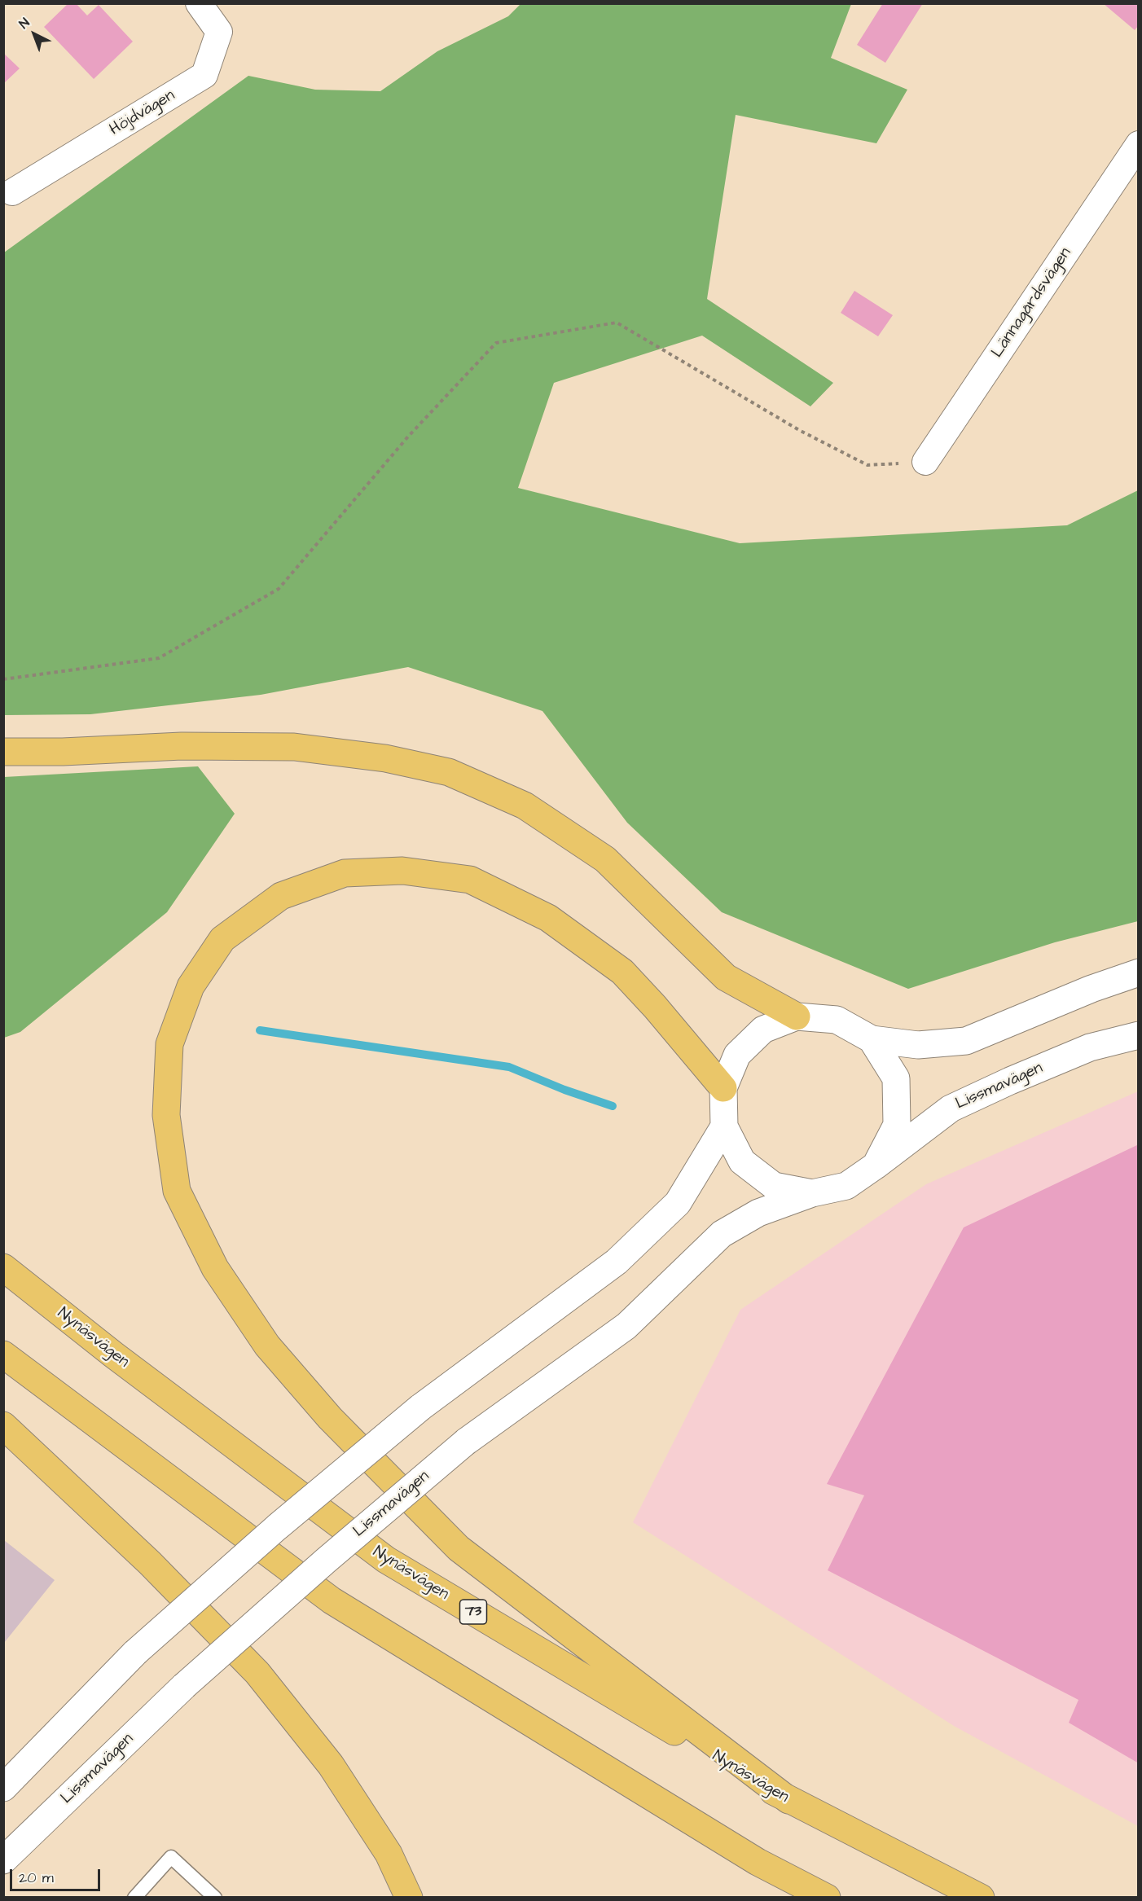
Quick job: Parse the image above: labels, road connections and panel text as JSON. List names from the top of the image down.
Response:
{
  "streets": {
    "highway": ["Nynäsvägen", "73"],
    "street": ["Höjdvägen", "Lännagårdsvägen", "Lissmavägen"]
  },
  "scale_bar": "20 m",
  "north": "top left"
}
